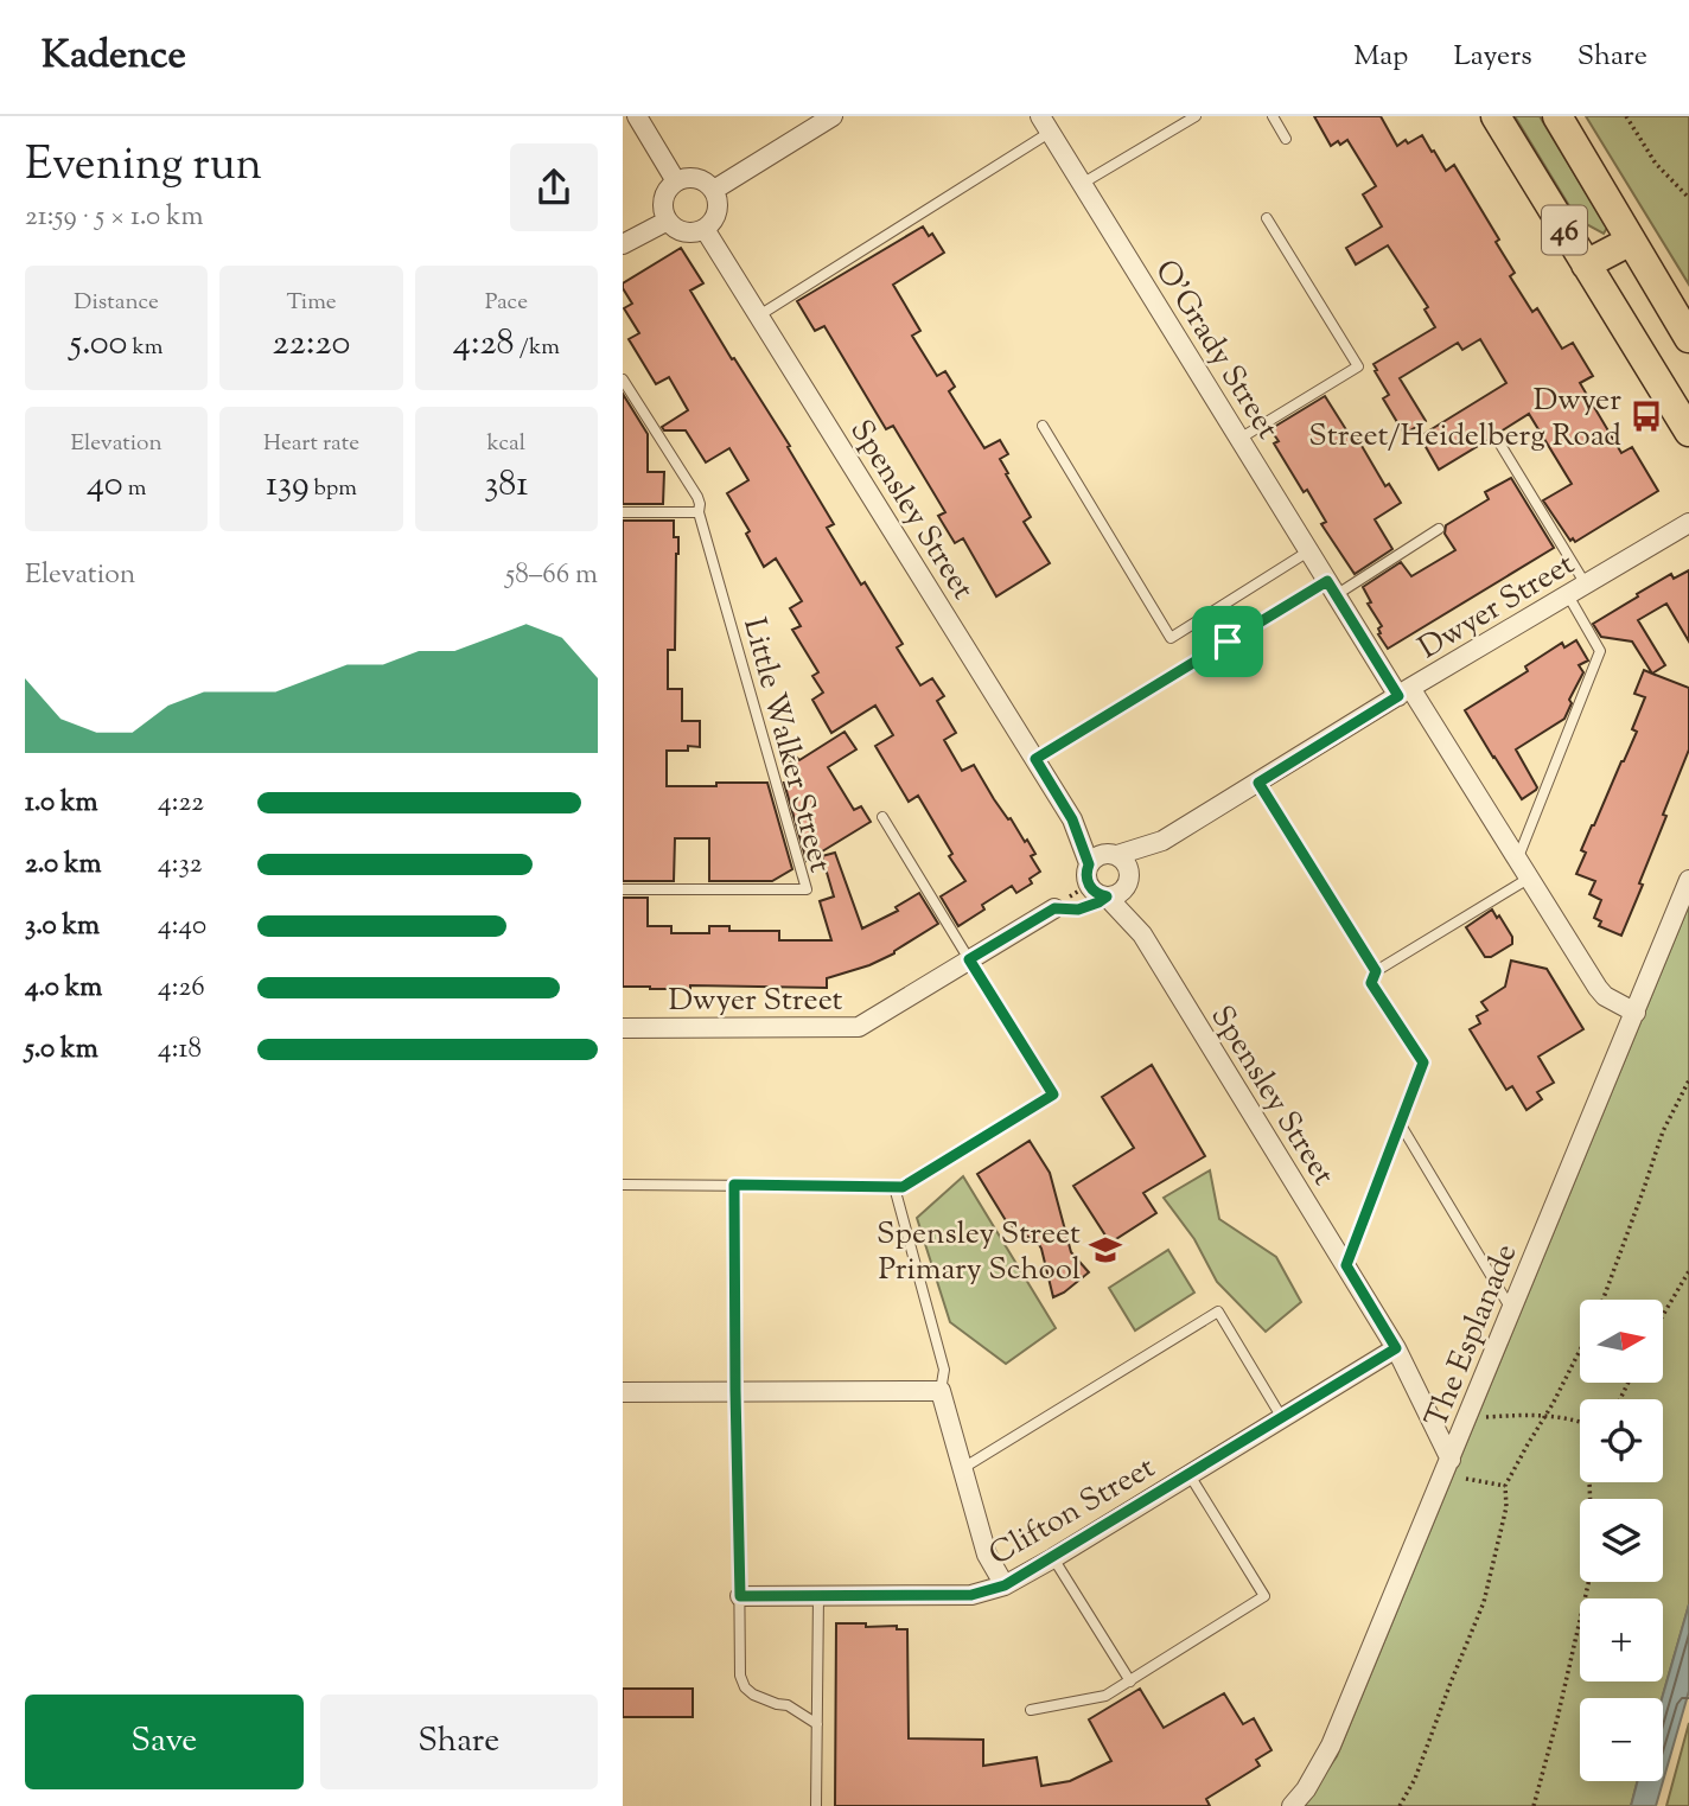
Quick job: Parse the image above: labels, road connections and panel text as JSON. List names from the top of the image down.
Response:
{
  "streets": {
    "main road": ["46"],
    "street": [
      "O'Grady Street",
      "Spensley Street",
      "Dwyer Street",
      "The Esplanade",
      "Clifton Street"
    ],
    "lane": ["Little Walker Street"]
  },
  "crossings": [
    ["O'Grady Street", "Dwyer Street"],
    ["O'Grady Street", "The Esplanade"],
    ["Spensley Street", "Dwyer Street"],
    ["Spensley Street", "The Esplanade"],
    ["Spensley Street", "Clifton Street"]
  ],
  "places": {
    "bus stop": ["Dwyer Street/Heidelberg Road"],
    "school or university": ["Spensley Street Primary School"]
  },
  "north": "right",
  "page": {
    "header": "Kadence",
    "nav": ["Map", "Layers", "Share"],
    "heading": ["Evening run", "21:59 · 5 × 1.0 km"],
    "stats": [
      ["Distance", "5.00 km"],
      ["Time", "22:20"],
      ["Pace", "4:28 /km"],
      ["Elevation", "40 m"],
      ["Heart rate", "139 bpm"],
      ["kcal", "381"]
    ],
    "chart": ["Elevation", "58–66 m"],
    "list": [
      {
        "name": "1.0 km",
        "note": "4:22"
      },
      {
        "name": "2.0 km",
        "note": "4:32"
      },
      {
        "name": "3.0 km",
        "note": "4:40"
      },
      {
        "name": "4.0 km",
        "note": "4:26"
      },
      {
        "name": "5.0 km",
        "note": "4:18"
      }
    ],
    "map_buttons": ["+", "−"],
    "buttons": ["Save", "Share"]
  }
}
